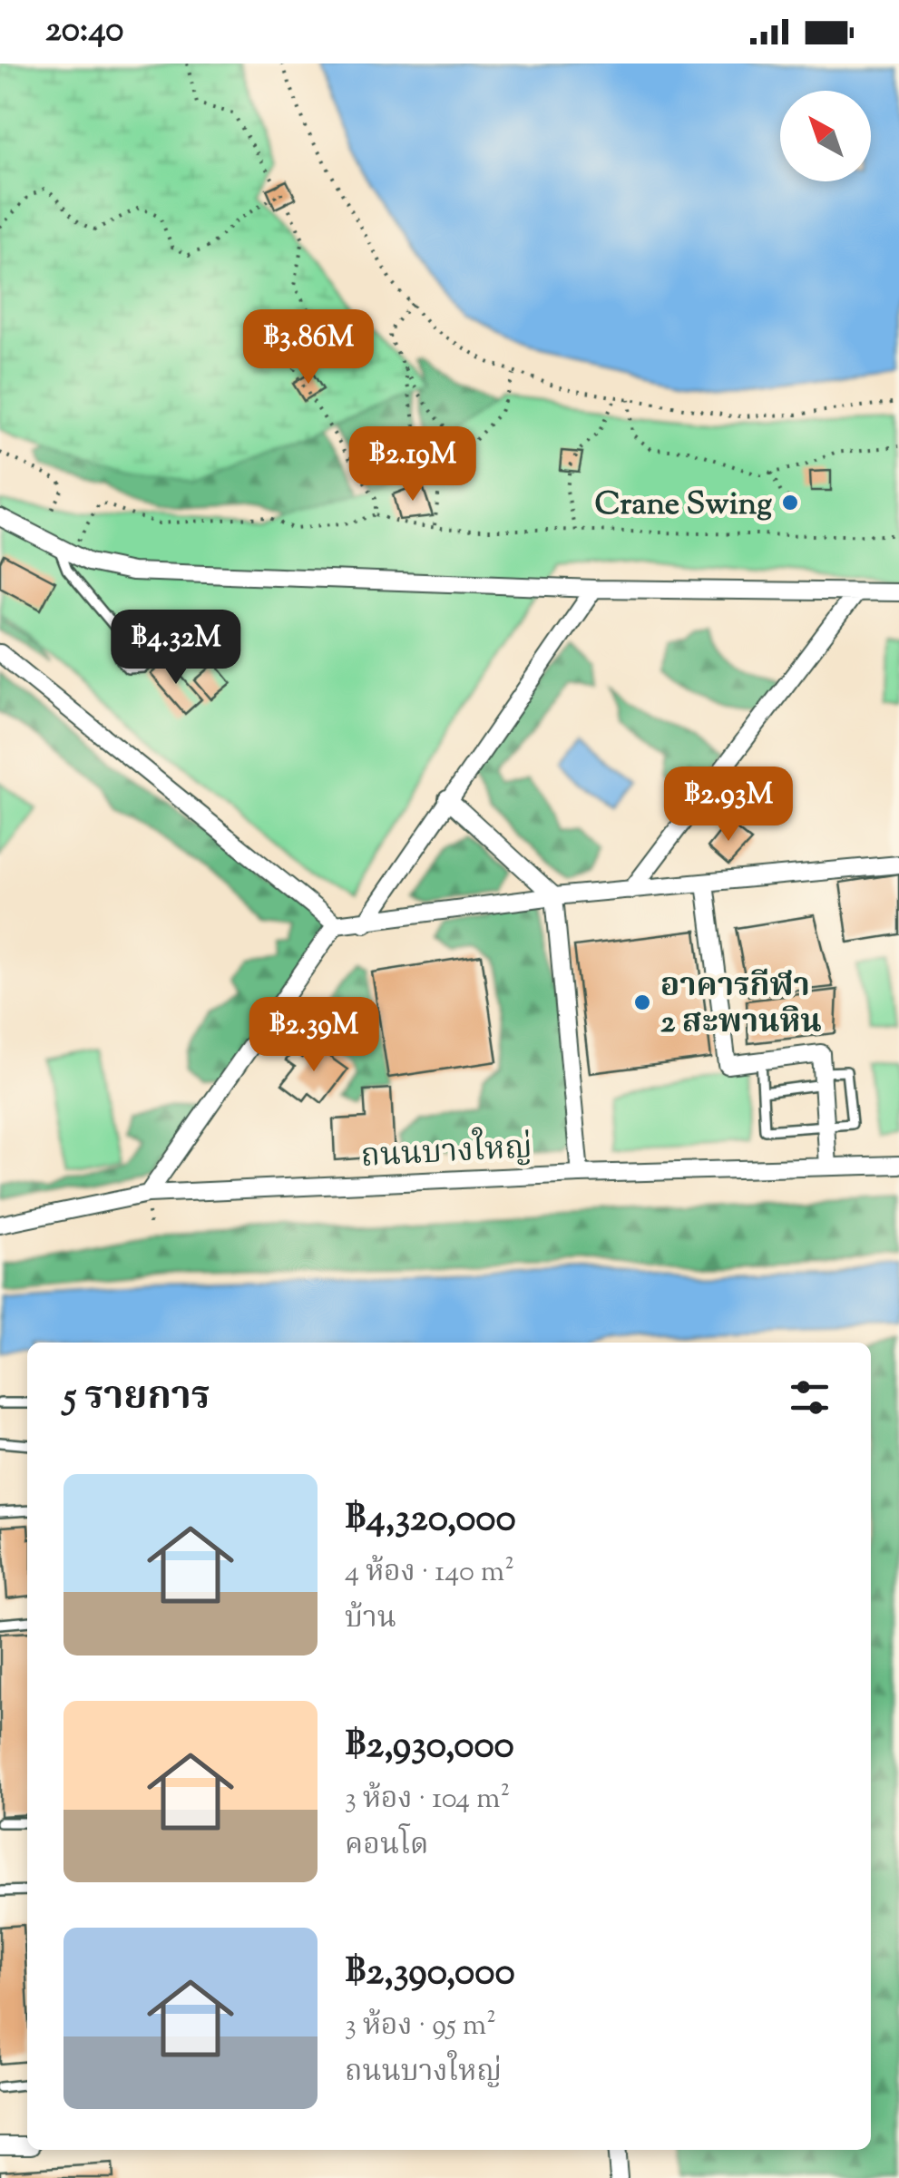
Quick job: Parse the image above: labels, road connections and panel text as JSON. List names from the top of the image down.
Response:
{
  "streets": {
    "street": ["ถนนบางใหญ่"]
  },
  "places": ["Crane Swing", "อาคารกีฬา 2 สะพานหิน"],
  "north": "top left",
  "page": {
    "status": "20:40",
    "price": [
      "฿3.86M",
      "฿2.19M",
      "฿4.32M",
      "฿2.93M",
      "฿2.39M"
    ],
    "heading": "5 รายการ",
    "list": [
      {
        "name": "฿4,320,000",
        "note": "4 ห้อง · 140 m² · บ้าน"
      },
      {
        "name": "฿2,930,000",
        "note": "3 ห้อง · 104 m² · คอนโด"
      },
      {
        "name": "฿2,390,000",
        "note": "3 ห้อง · 95 m² · ถนนบางใหญ่"
      }
    ]
  }
}
